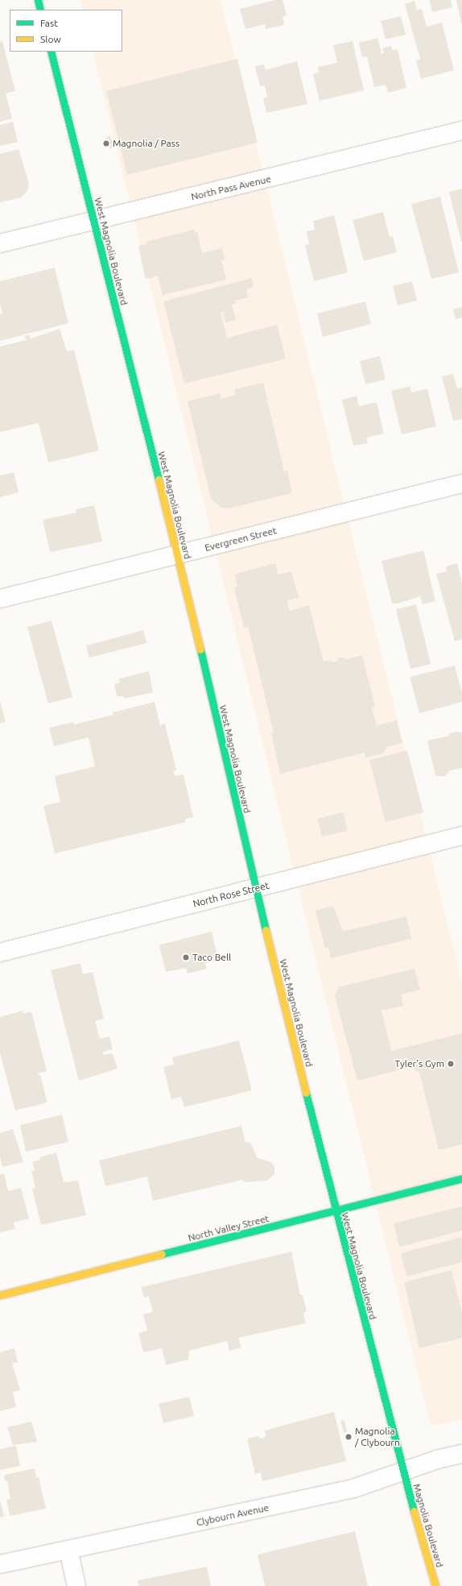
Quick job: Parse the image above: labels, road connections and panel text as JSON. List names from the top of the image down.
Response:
{
  "streets": {
    "main road": ["West Magnolia Boulevard", "North Valley Street", "Magnolia Boulevard"],
    "street": [
      "North Pass Avenue",
      "Evergreen Street",
      "North Rose Street",
      "Clybourn Avenue"
    ]
  },
  "crossings": [
    ["North Pass Avenue", "West Magnolia Boulevard"],
    ["West Magnolia Boulevard", "Evergreen Street"],
    ["West Magnolia Boulevard", "North Rose Street"],
    ["West Magnolia Boulevard", "North Valley Street"],
    ["West Magnolia Boulevard", "Clybourn Avenue"],
    ["West Magnolia Boulevard", "Magnolia Boulevard"],
    ["Clybourn Avenue", "Magnolia Boulevard"]
  ],
  "places": [
    "Magnolia / Pass",
    "Taco Bell",
    "Tyler's Gym",
    "Magnolia / Clybourn"
  ],
  "legend": ["Fast", "Slow"]
}
